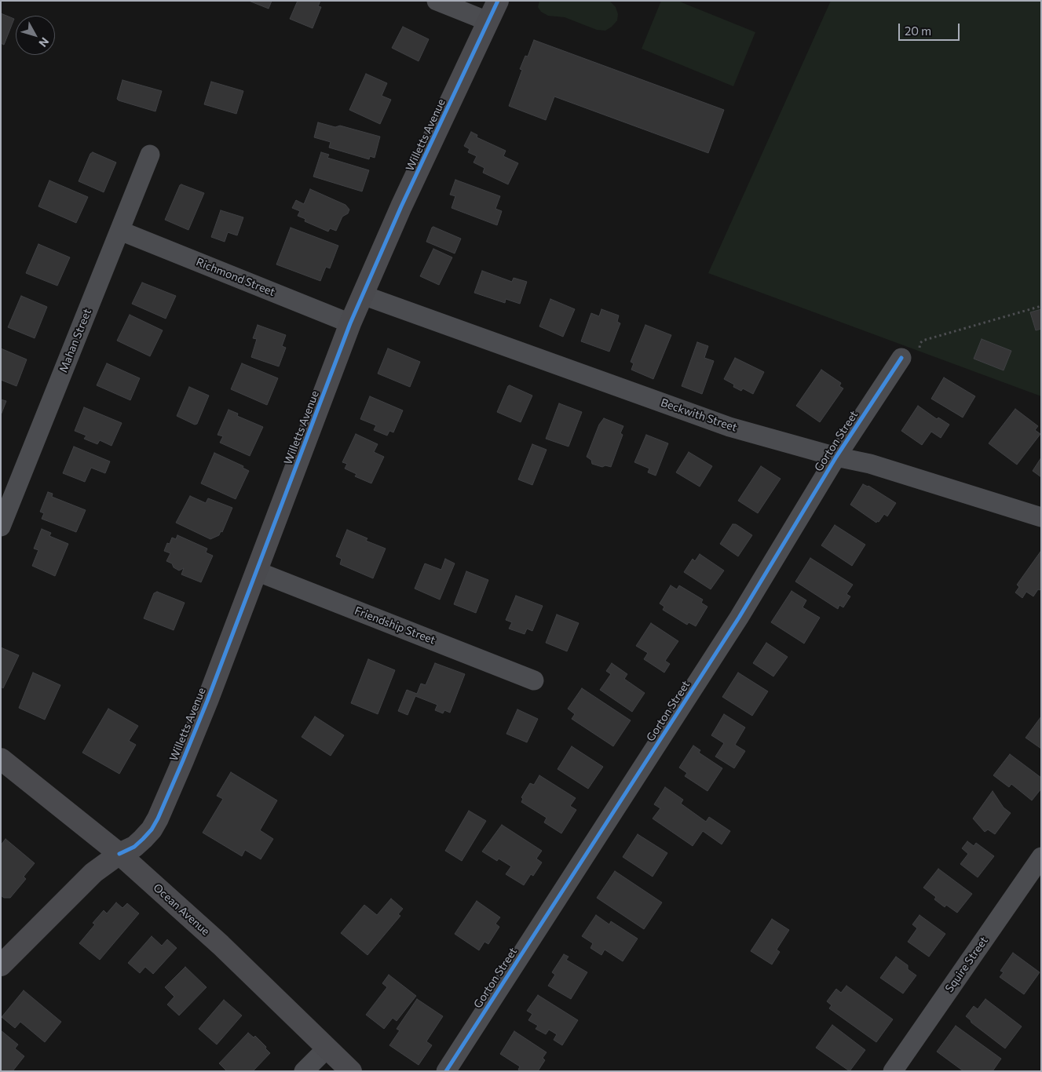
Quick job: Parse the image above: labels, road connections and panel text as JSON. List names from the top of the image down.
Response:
{
  "streets": {
    "street": [
      "Willetts Avenue",
      "Richmond Street",
      "Mahan Street",
      "Beckwith Street",
      "Gorton Street",
      "Friendship Street",
      "Ocean Avenue",
      "Squire Street"
    ]
  },
  "crossings": [
    ["Willetts Avenue", "Richmond Street"],
    ["Willetts Avenue", "Beckwith Street"],
    ["Willetts Avenue", "Friendship Street"],
    ["Willetts Avenue", "Ocean Avenue"],
    ["Richmond Street", "Mahan Street"],
    ["Beckwith Street", "Gorton Street"]
  ],
  "scale_bar": "20 m",
  "north": "bottom right"
}
